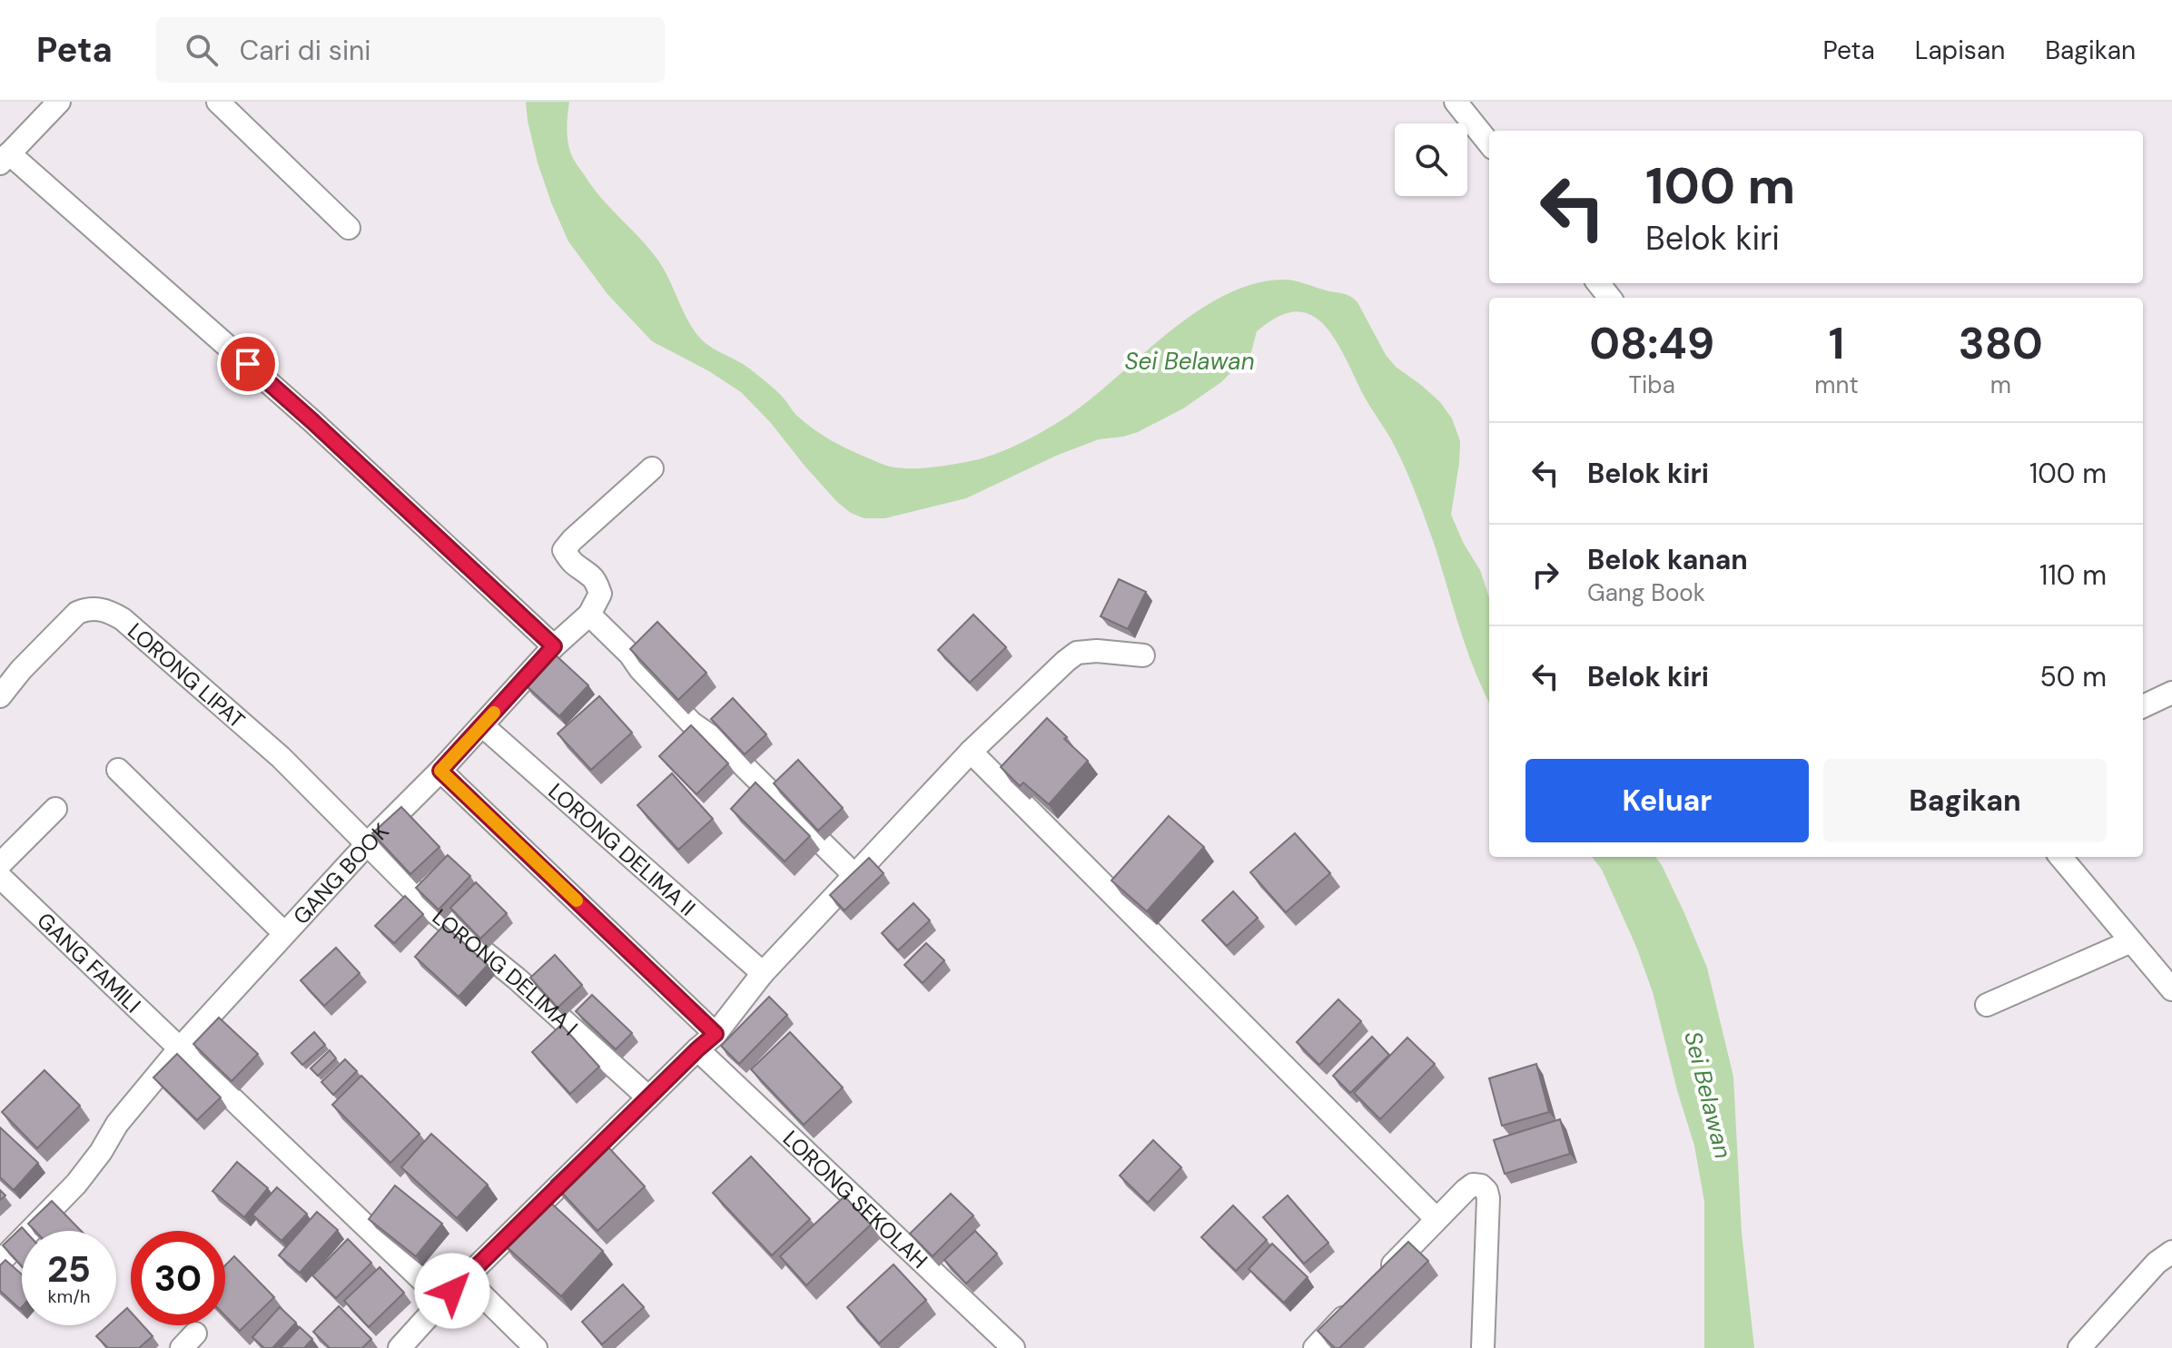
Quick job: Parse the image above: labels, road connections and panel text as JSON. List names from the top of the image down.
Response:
{
  "streets": {
    "street": [
      "LORONG LIPAT",
      "LORONG DELIMA II",
      "GANG BOOK",
      "GANG FAMILI",
      "LORONG DELIMA I",
      "LORONG SEKOLAH"
    ]
  },
  "crossings": [
    ["LORONG LIPAT", "GANG BOOK"],
    ["LORONG LIPAT", "LORONG DELIMA I"],
    ["LORONG DELIMA II", "GANG BOOK"],
    ["GANG BOOK", "GANG FAMILI"],
    ["GANG BOOK", "LORONG DELIMA I"]
  ],
  "water": ["Sei Belawan"],
  "page": {
    "header": "Peta",
    "search": "Cari di sini",
    "nav": ["Peta", "Lapisan", "Bagikan"],
    "turn": ["100 m", "Belok kiri"],
    "eta": [
      "08:49",
      "Tiba",
      "1",
      "mnt",
      "380",
      "m"
    ],
    "list": [
      {
        "name": "Belok kiri",
        "value": "100 m"
      },
      {
        "name": "Belok kanan",
        "note": "Gang Book",
        "value": "110 m"
      },
      {
        "name": "Belok kiri",
        "value": "50 m"
      }
    ],
    "buttons": ["Keluar", "Bagikan"],
    "speed": "25 km/h",
    "limit": "30"
  }
}
